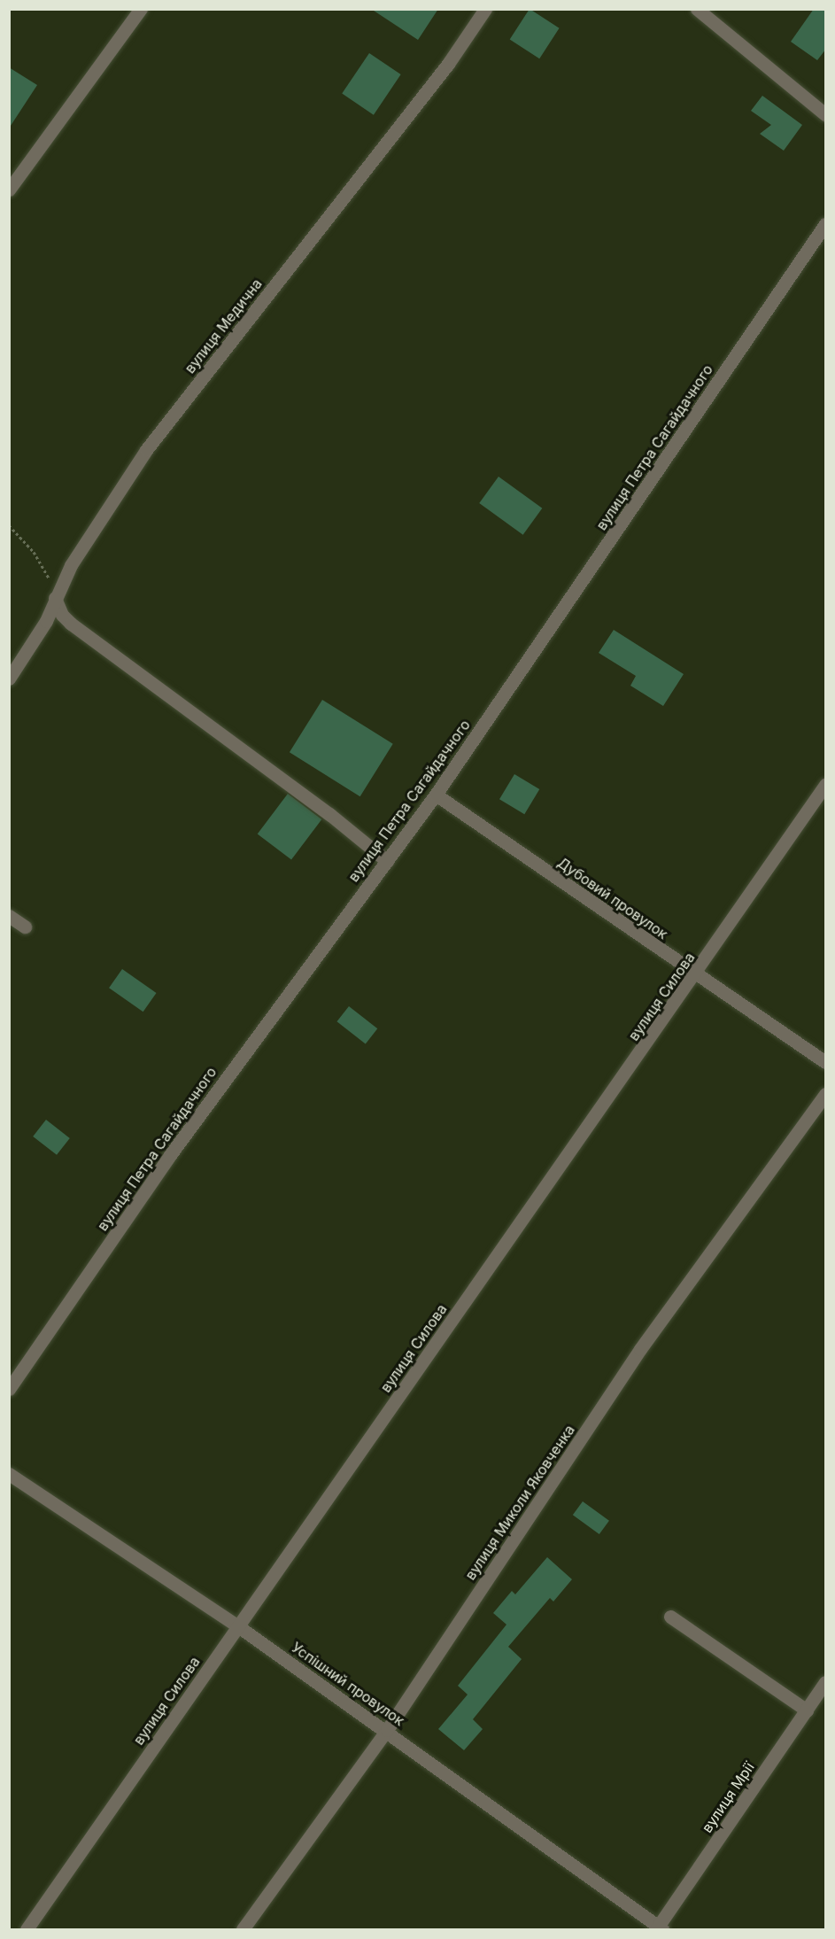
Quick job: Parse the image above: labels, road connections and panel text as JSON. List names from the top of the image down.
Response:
{
  "streets": {
    "street": [
      "вулиця Медична",
      "вулиця Петра Сагайдачного",
      "Дубовий провулок",
      "вулиця Силова",
      "вулиця Миколи Яковченка",
      "Успішний провулок",
      "вулиця Мрії"
    ]
  },
  "crossings": [
    ["вулиця Петра Сагайдачного", "Дубовий провулок"],
    ["Дубовий провулок", "вулиця Силова"],
    ["вулиця Силова", "Успішний провулок"],
    ["вулиця Миколи Яковченка", "Успішний провулок"],
    ["Успішний провулок", "вулиця Мрії"]
  ]
}
